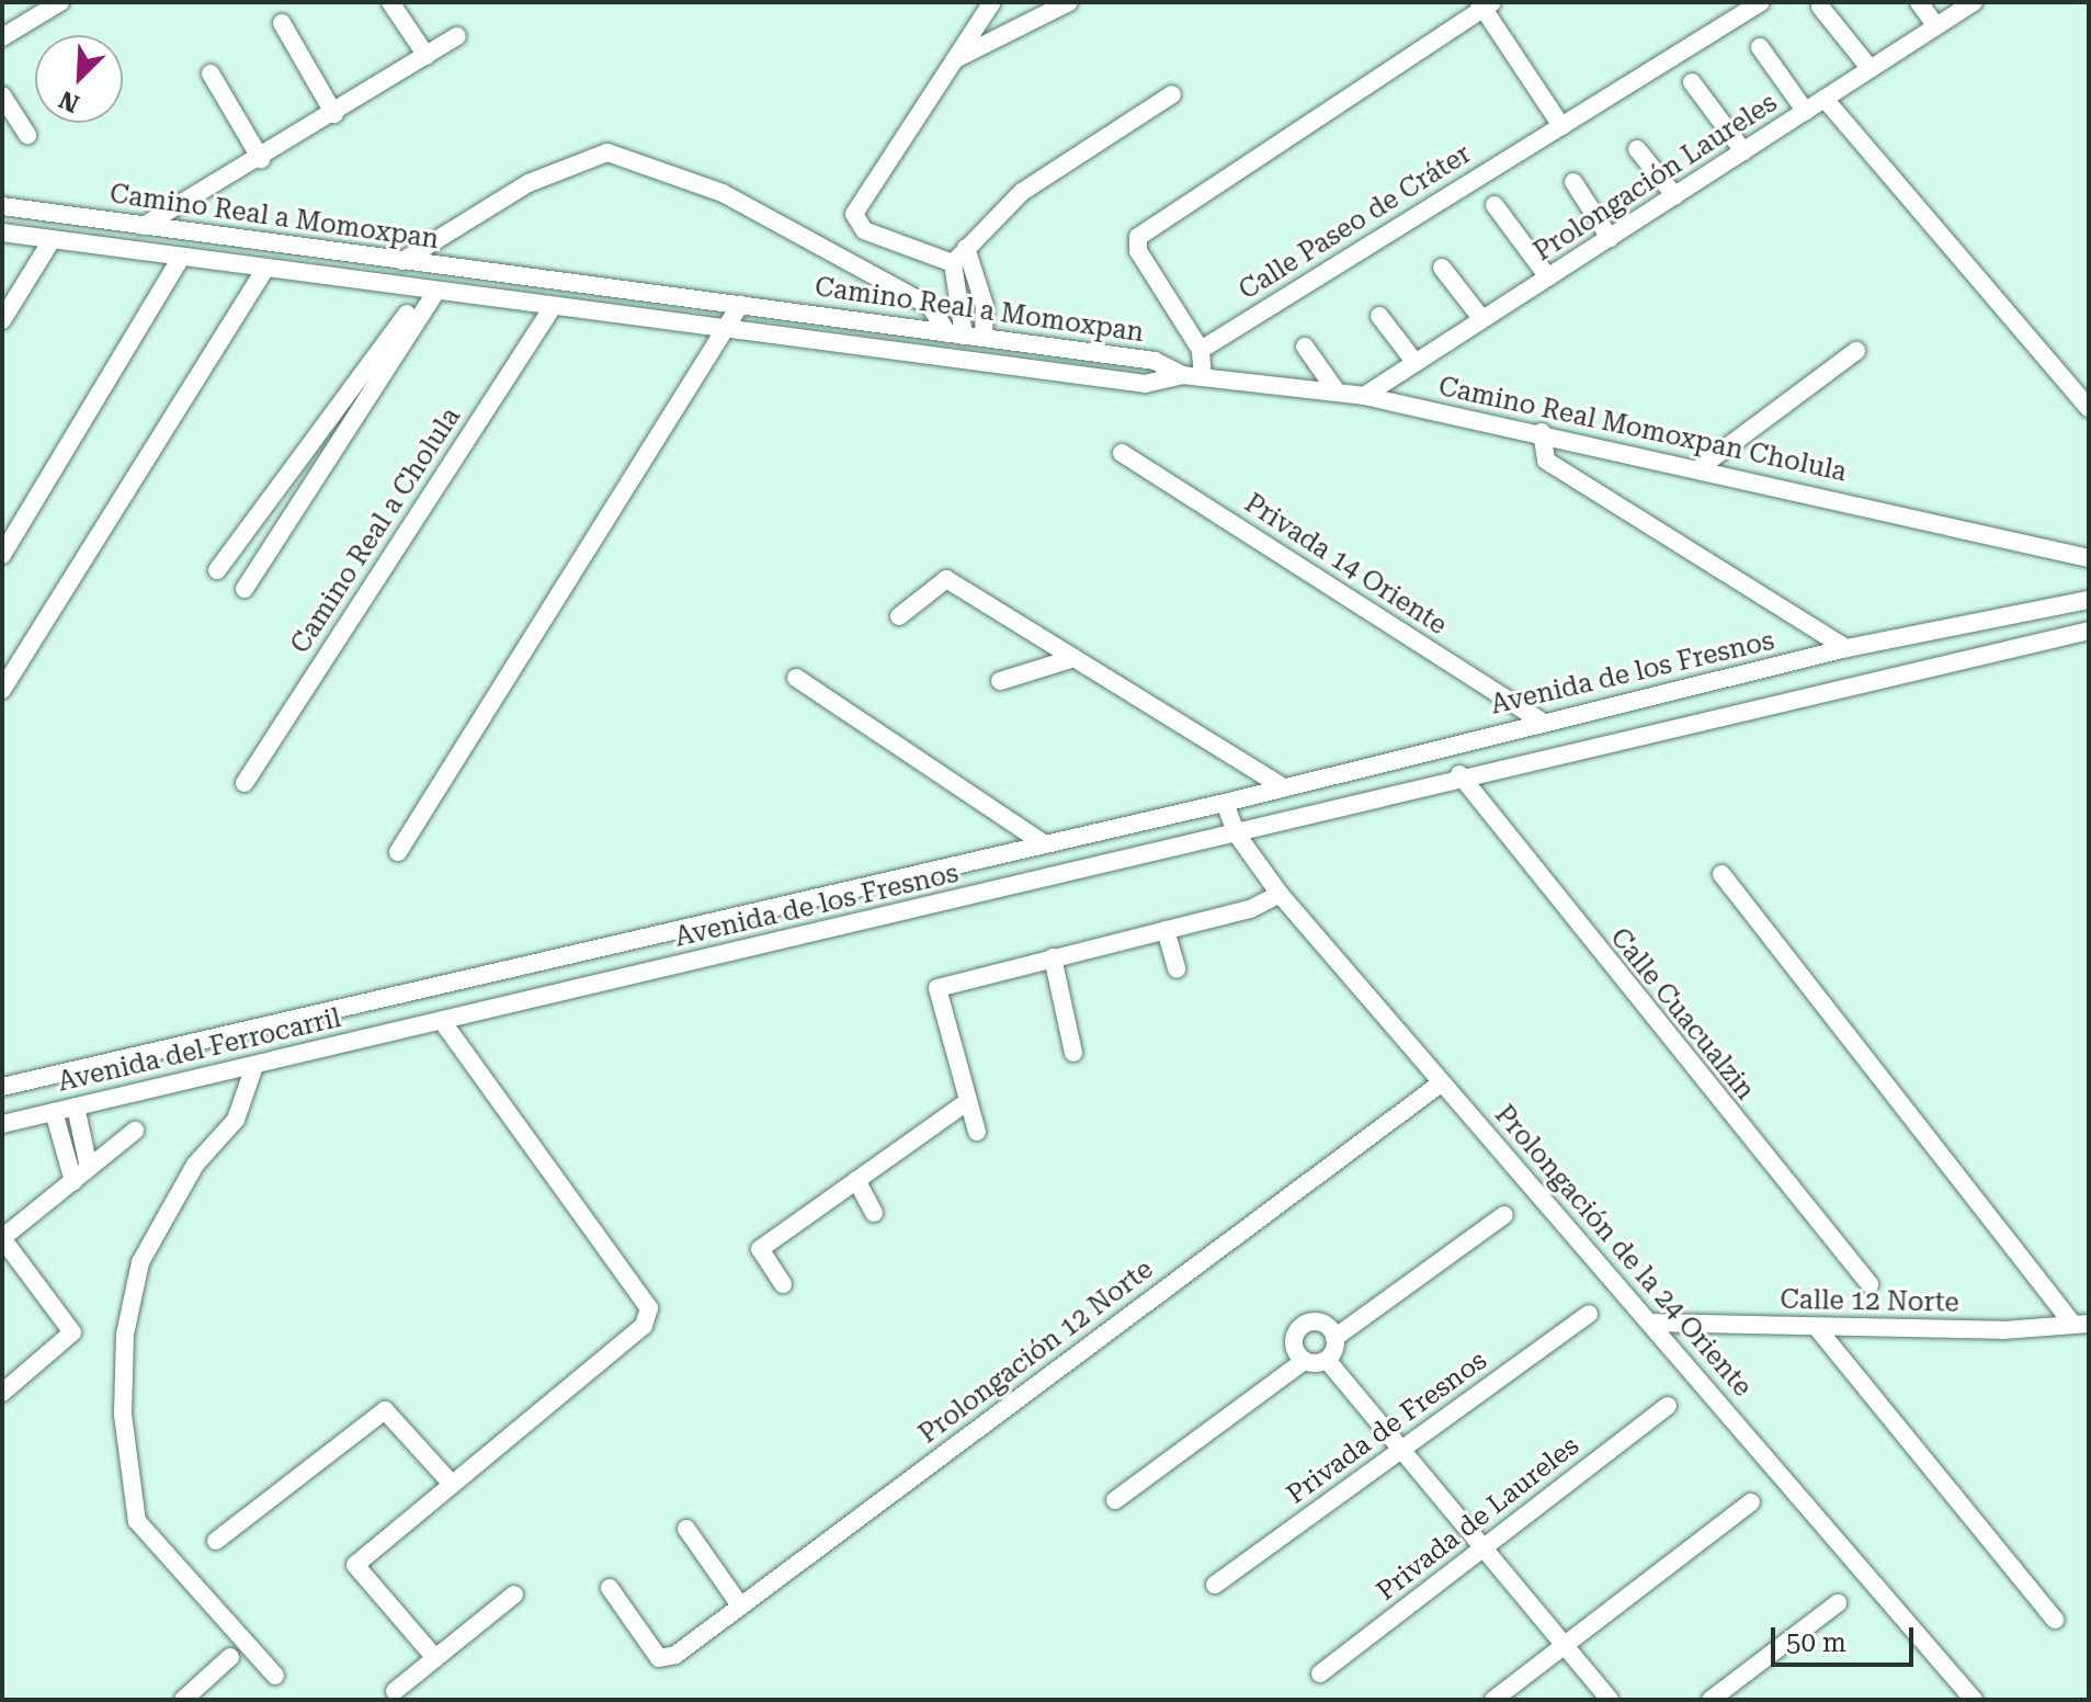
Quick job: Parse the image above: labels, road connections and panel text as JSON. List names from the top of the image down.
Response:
{
  "streets": {
    "street": [
      "Prolongación Laureles",
      "Camino Real a Momoxpan",
      "Calle Paseo de Cráter",
      "Camino Real Momoxpan Cholula",
      "Camino Real a Cholula",
      "Privada 14 Oriente",
      "Avenida de los Fresnos",
      "Calle Cuacualzin",
      "Avenida del Ferrocarril",
      "Prolongación de la 24 Oriente",
      "Calle 12 Norte",
      "Prolongación 12 Norte",
      "Privada de Fresnos",
      "Privada de Laureles"
    ]
  },
  "crossings": [
    ["Prolongación Laureles", "Camino Real Momoxpan Cholula"],
    ["Camino Real a Momoxpan", "Camino Real Momoxpan Cholula"],
    ["Camino Real a Momoxpan", "Camino Real a Cholula"],
    ["Privada 14 Oriente", "Avenida de los Fresnos"],
    ["Avenida de los Fresnos", "Calle Cuacualzin"],
    ["Avenida de los Fresnos", "Avenida del Ferrocarril"],
    ["Avenida de los Fresnos", "Prolongación de la 24 Oriente"],
    ["Prolongación de la 24 Oriente", "Calle 12 Norte"],
    ["Prolongación de la 24 Oriente", "Prolongación 12 Norte"]
  ],
  "scale_bar": "50 m",
  "north": "bottom left"
}
